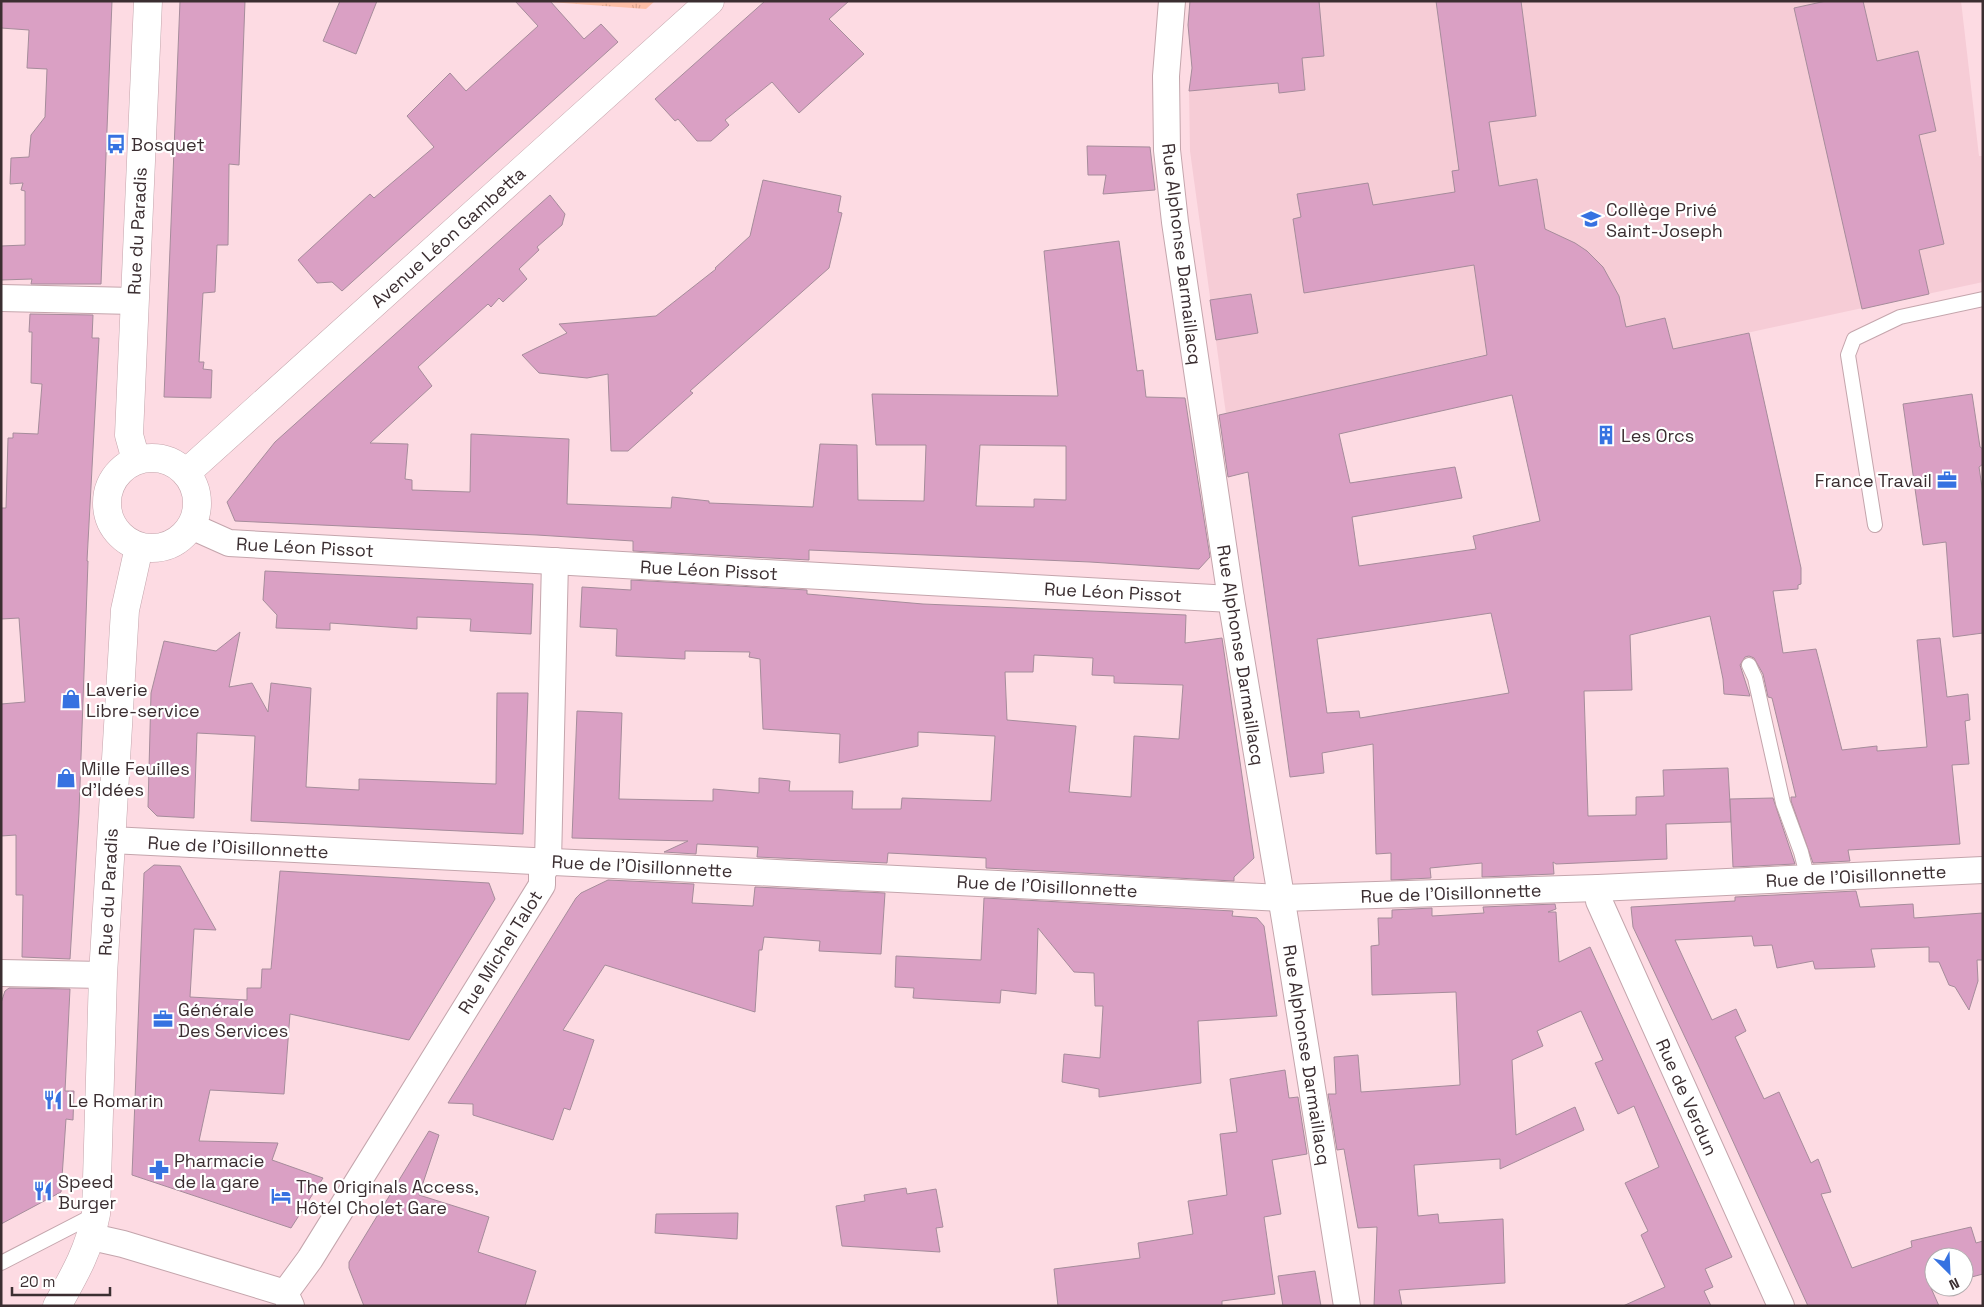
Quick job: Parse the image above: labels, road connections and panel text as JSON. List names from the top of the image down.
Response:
{
  "streets": {
    "street": [
      "Rue du Paradis",
      "Avenue Léon Gambetta",
      "Rue Alphonse Darmaillacq",
      "Rue Léon Pissot",
      "Rue de l’Oisillonnette",
      "Rue Michel Talot",
      "Rue de Verdun"
    ]
  },
  "crossings": [
    ["Rue du Paradis", "Avenue Léon Gambetta"],
    ["Rue du Paradis", "Rue Léon Pissot"],
    ["Rue du Paradis", "Rue de l’Oisillonnette"],
    ["Avenue Léon Gambetta", "Rue Léon Pissot"],
    ["Rue Alphonse Darmaillacq", "Rue Léon Pissot"],
    ["Rue Alphonse Darmaillacq", "Rue de l’Oisillonnette"],
    ["Rue Léon Pissot", "Rue Michel Talot"],
    ["Rue de l’Oisillonnette", "Rue Michel Talot"],
    ["Rue de l’Oisillonnette", "Rue de Verdun"]
  ],
  "places": {
    "bus stop": ["Bosquet"],
    "school or university": ["Collège Privé Saint-Joseph"],
    "building": ["Les Orcs"],
    "office": ["France Travail", "Générale Des Services"],
    "shop": ["Laverie Libre-service", "Mille Feuilles d'Idées"],
    "restaurant": ["Le Romarin", "Speed Burger"],
    "pharmacy": ["Pharmacie de la gare"],
    "hotel": ["The Originals Access, Hôtel Cholet Gare"]
  },
  "scale_bar": "20 m",
  "north": "bottom right"
}
